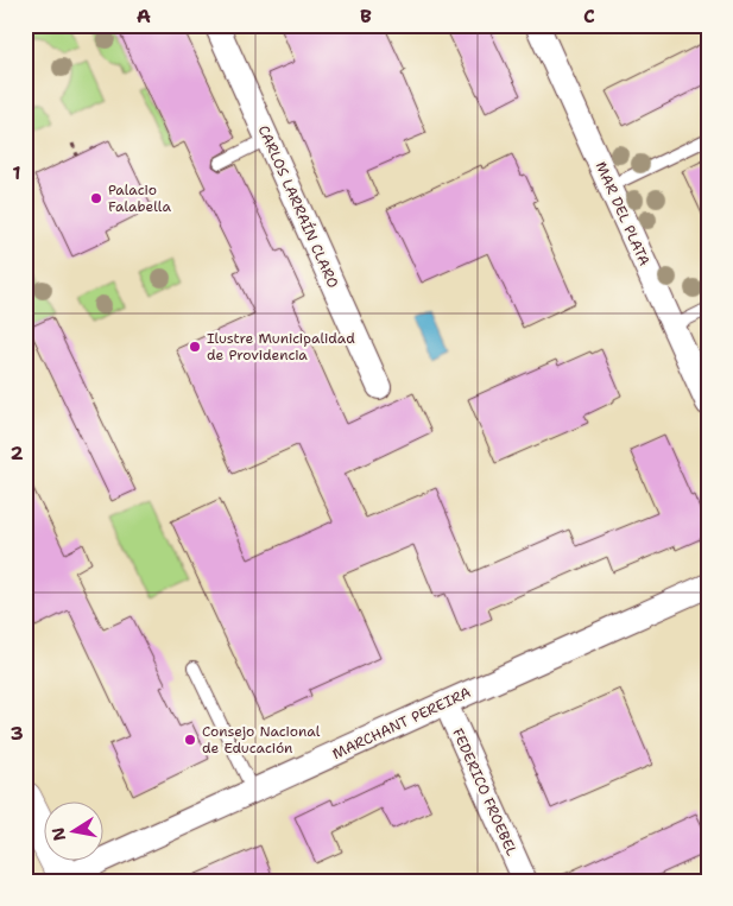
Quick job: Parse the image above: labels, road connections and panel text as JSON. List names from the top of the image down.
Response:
{
  "streets": {
    "street": [
      "CARLOS LARRAÍN CLARO",
      "MAR DEL PLATA",
      "MARCHANT PEREIRA",
      "FEDERICO FROEBEL"
    ]
  },
  "crossings": [
    ["MARCHANT PEREIRA", "FEDERICO FROEBEL"]
  ],
  "places": ["Palacio Falabella", "Ilustre Municipalidad de Providencia", "Consejo Nacional de Educación"],
  "north": "left",
  "grid": {
    "columns": ["A", "B", "C"],
    "rows": ["1", "2", "3"]
  }
}
